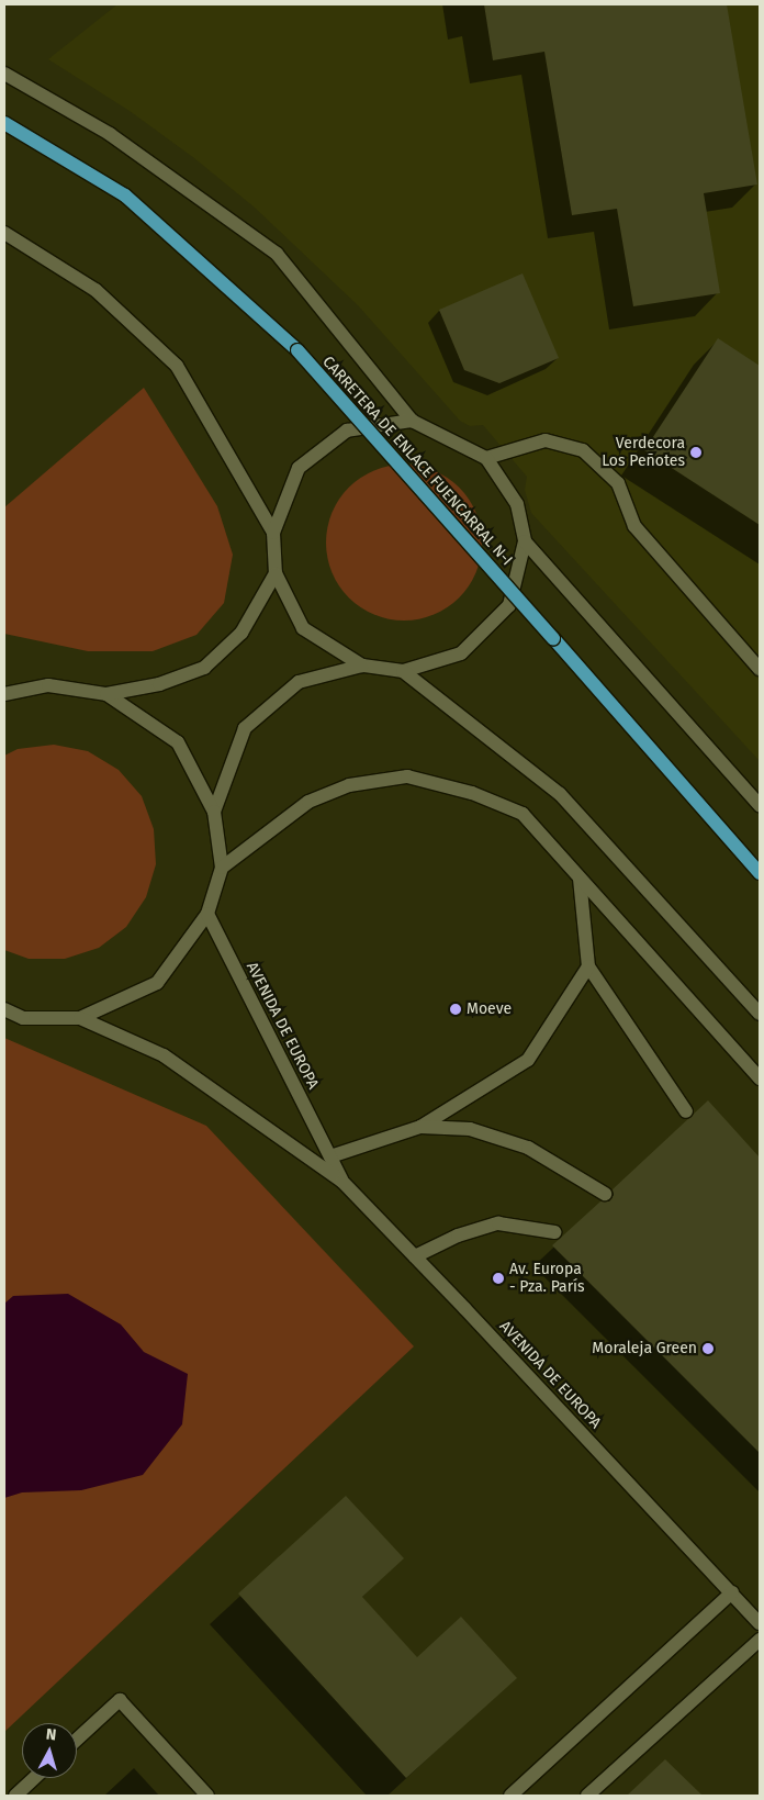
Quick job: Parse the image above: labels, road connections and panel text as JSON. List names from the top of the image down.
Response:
{
  "streets": {
    "main road": ["CARRETERA DE ENLACE FUENCARRAL N-I"],
    "street": ["AVENIDA DE EUROPA"]
  },
  "places": [
    "Verdecora Los Peñotes",
    "Moeve",
    "Av. Europa - Pza. París",
    "Moraleja Green"
  ],
  "north": "top"
}
